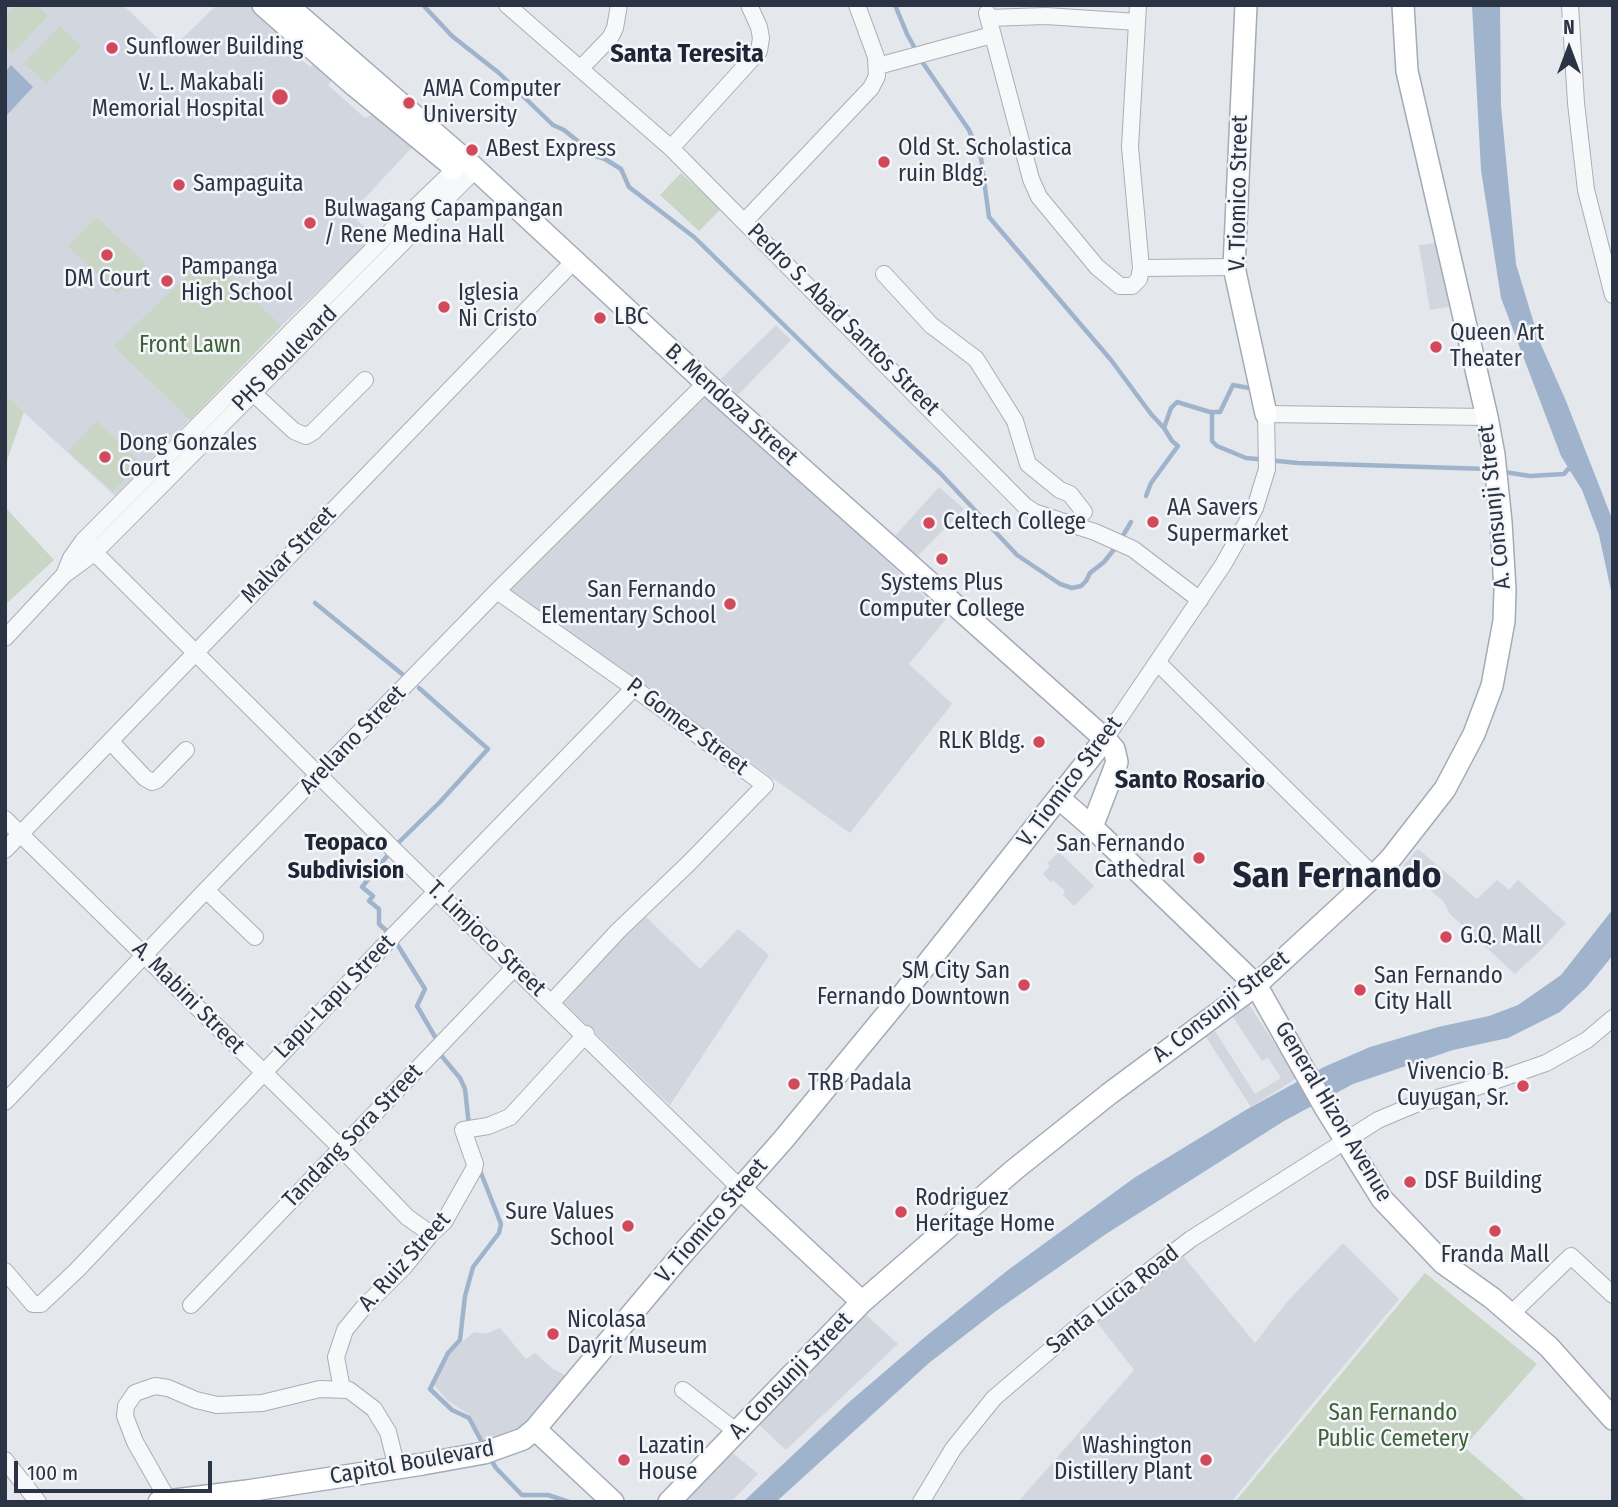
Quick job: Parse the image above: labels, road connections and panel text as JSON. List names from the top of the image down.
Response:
{
  "streets": {
    "main road": [
      "V. Tiomico Street",
      "B. Mendoza Street",
      "A. Consunji Street",
      "T. Limjoco Street",
      "General Hizon Avenue",
      "Capitol Boulevard"
    ],
    "street": [
      "Pedro S. Abad Santos Street",
      "PHS Boulevard",
      "Malvar Street",
      "P. Gomez Street",
      "Arellano Street",
      "Lapu-Lapu Street",
      "A. Mabini Street",
      "Tandang Sora Street",
      "A. Ruiz Street",
      "Santa Lucia Road"
    ]
  },
  "crossings": [
    ["V. Tiomico Street", "Pedro S. Abad Santos Street"],
    ["V. Tiomico Street", "B. Mendoza Street"],
    ["V. Tiomico Street", "T. Limjoco Street"],
    ["V. Tiomico Street", "General Hizon Avenue"],
    ["V. Tiomico Street", "Capitol Boulevard"],
    ["PHS Boulevard", "B. Mendoza Street"],
    ["PHS Boulevard", "T. Limjoco Street"],
    ["B. Mendoza Street", "Malvar Street"],
    ["B. Mendoza Street", "Arellano Street"],
    ["A. Consunji Street", "T. Limjoco Street"],
    ["A. Consunji Street", "General Hizon Avenue"],
    ["Malvar Street", "T. Limjoco Street"],
    ["Malvar Street", "A. Mabini Street"],
    ["P. Gomez Street", "Arellano Street"],
    ["P. Gomez Street", "T. Limjoco Street"],
    ["P. Gomez Street", "Lapu-Lapu Street"],
    ["Arellano Street", "T. Limjoco Street"],
    ["Arellano Street", "A. Mabini Street"],
    ["T. Limjoco Street", "Lapu-Lapu Street"],
    ["T. Limjoco Street", "Tandang Sora Street"],
    ["T. Limjoco Street", "A. Ruiz Street"],
    ["Lapu-Lapu Street", "A. Mabini Street"],
    ["A. Mabini Street", "Tandang Sora Street"],
    ["A. Mabini Street", "A. Ruiz Street"],
    ["General Hizon Avenue", "Santa Lucia Road"]
  ],
  "districts": [
    "Santa Teresita",
    "Santo Rosario",
    "Teopaco Subdivision",
    "San Fernando"
  ],
  "parks": ["Front Lawn", "San Fernando Public Cemetery"],
  "places": [
    "Sunflower Building",
    "V. L. Makabali Memorial Hospital",
    "AMA Computer University",
    "ABest Express",
    "Old St. Scholastica ruin Bldg.",
    "Sampaguita",
    "Bulwagang Capampangan / Rene Medina Hall",
    "DM Court",
    "Pampanga High School",
    "Iglesia Ni Cristo",
    "LBC",
    "Queen Art Theater",
    "Dong Gonzales Court",
    "AA Savers Supermarket",
    "Celtech College",
    "Systems Plus Computer College",
    "San Fernando Elementary School",
    "RLK Bldg.",
    "San Fernando Cathedral",
    "G.Q. Mall",
    "SM City San Fernando Downtown",
    "San Fernando City Hall",
    "TRB Padala",
    "Vivencio B. Cuyugan, Sr.",
    "DSF Building",
    "Rodriguez Heritage Home",
    "Sure Values School",
    "Franda Mall",
    "Nicolasa Dayrit Museum",
    "Lazatin House",
    "Washington Distillery Plant"
  ],
  "scale_bar": "100 m",
  "north": "top"
}
